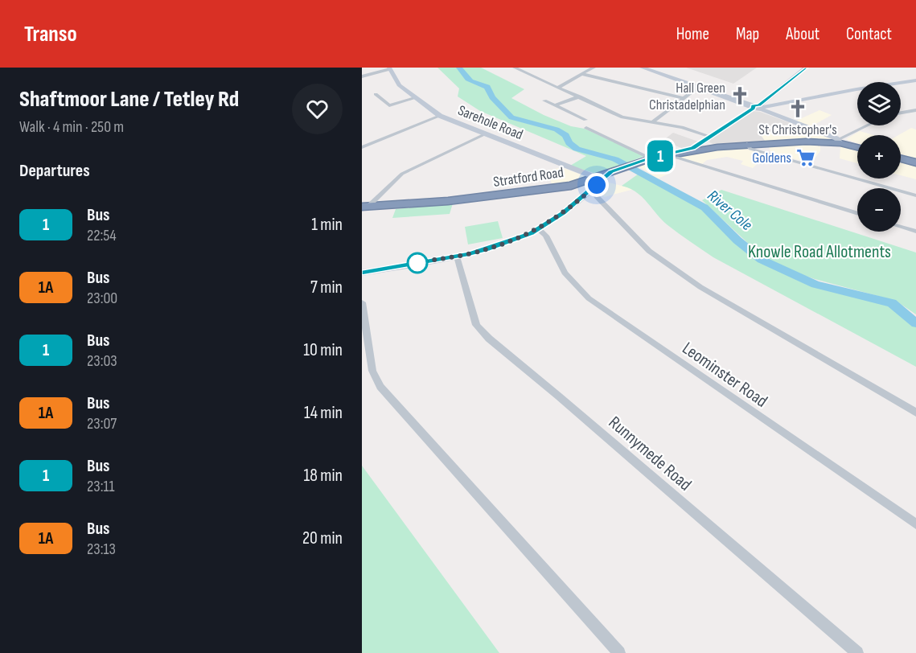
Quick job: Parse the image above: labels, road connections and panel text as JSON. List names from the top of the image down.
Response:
{
  "streets": {
    "highway": ["Stratford Road"],
    "street": ["Sarehole Road", "Leominster Road", "Runnymede Road"]
  },
  "crossings": [
    ["Sarehole Road", "Stratford Road"]
  ],
  "water": ["River Cole"],
  "parks": ["Knowle Road Allotments"],
  "places": {
    "church": ["Hall Green Christadelphian", "St Christopher's"],
    "supermarket": ["Goldens"]
  },
  "lines": ["bus line 1"],
  "page": {
    "header": "Transo",
    "nav": [
      "Home",
      "Map",
      "About",
      "Contact"
    ],
    "heading": [
      ["Shaftmoor Lane / Tetley Rd", "Walk · 4 min · 250 m"],
      "Departures"
    ],
    "on_map": "1",
    "map_buttons": ["+", "−"],
    "list": [
      {
        "mark": "1",
        "name": "Bus",
        "note": "22:54",
        "value": "1 min"
      },
      {
        "mark": "1A",
        "name": "Bus",
        "note": "23:00",
        "value": "7 min"
      },
      {
        "mark": "1",
        "name": "Bus",
        "note": "23:03",
        "value": "10 min"
      },
      {
        "mark": "1A",
        "name": "Bus",
        "note": "23:07",
        "value": "14 min"
      },
      {
        "mark": "1",
        "name": "Bus",
        "note": "23:11",
        "value": "18 min"
      },
      {
        "mark": "1A",
        "name": "Bus",
        "note": "23:13",
        "value": "20 min"
      }
    ]
  }
}
